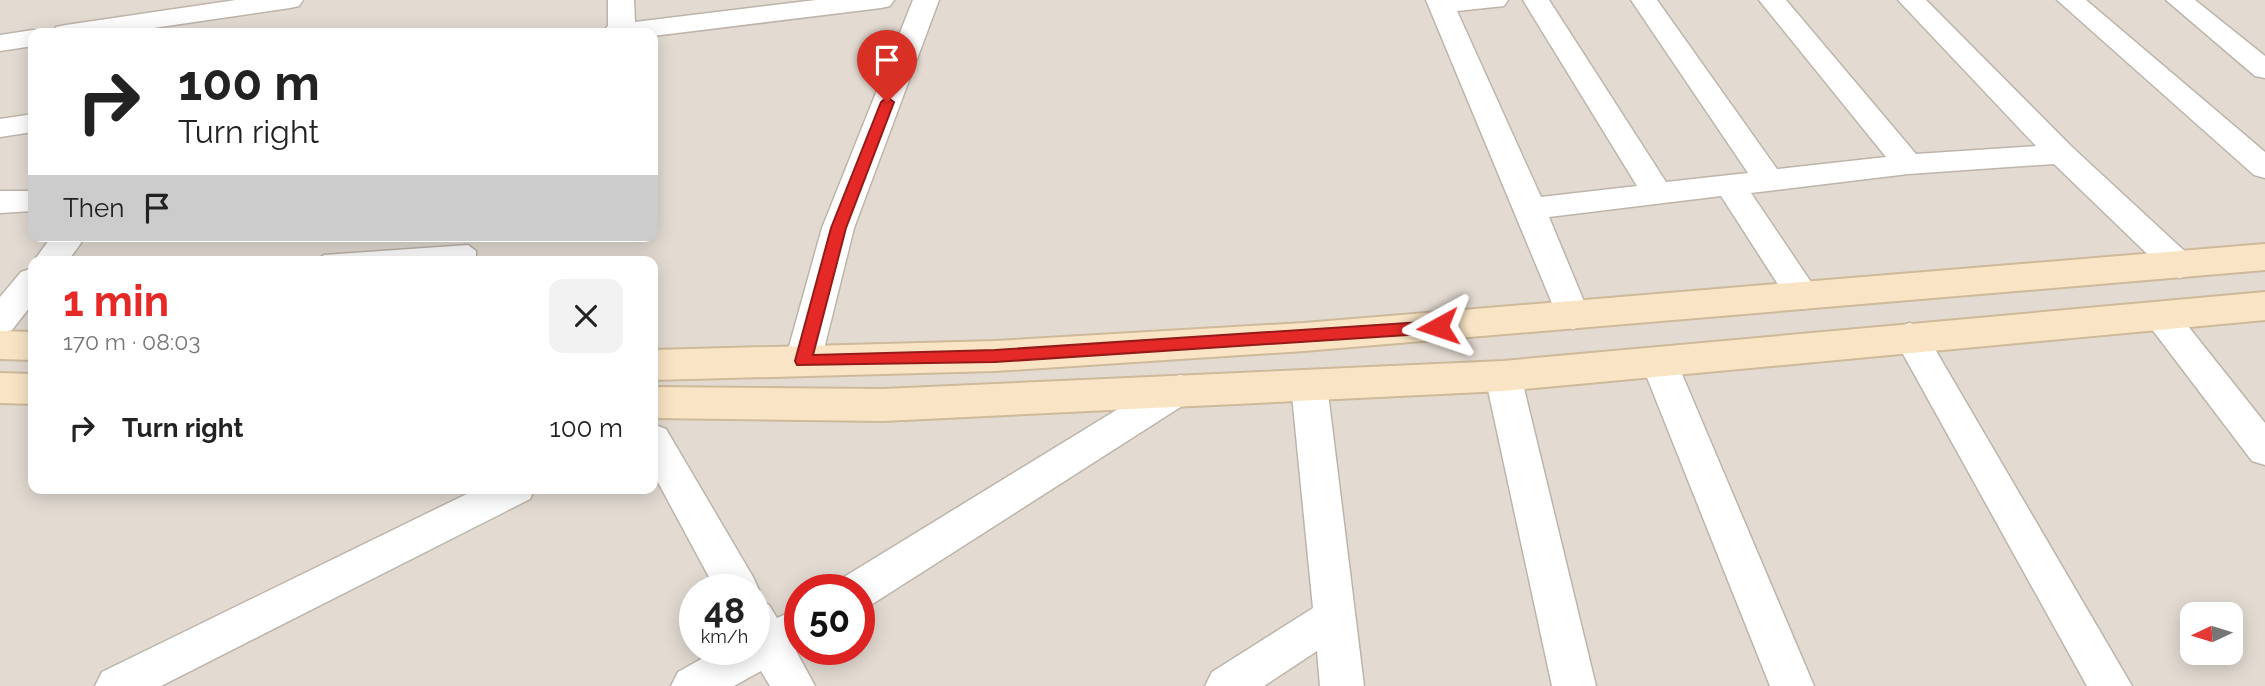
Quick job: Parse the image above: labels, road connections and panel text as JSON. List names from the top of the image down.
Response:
{
  "north": "left",
  "page": {
    "turn": ["100 m", "Turn right"],
    "then": "Then",
    "heading": ["1 min", "170 m · 08:03"],
    "list": [
      {
        "name": "Turn right",
        "value": "100 m"
      }
    ],
    "speed": "48 km/h",
    "limit": "50"
  }
}
